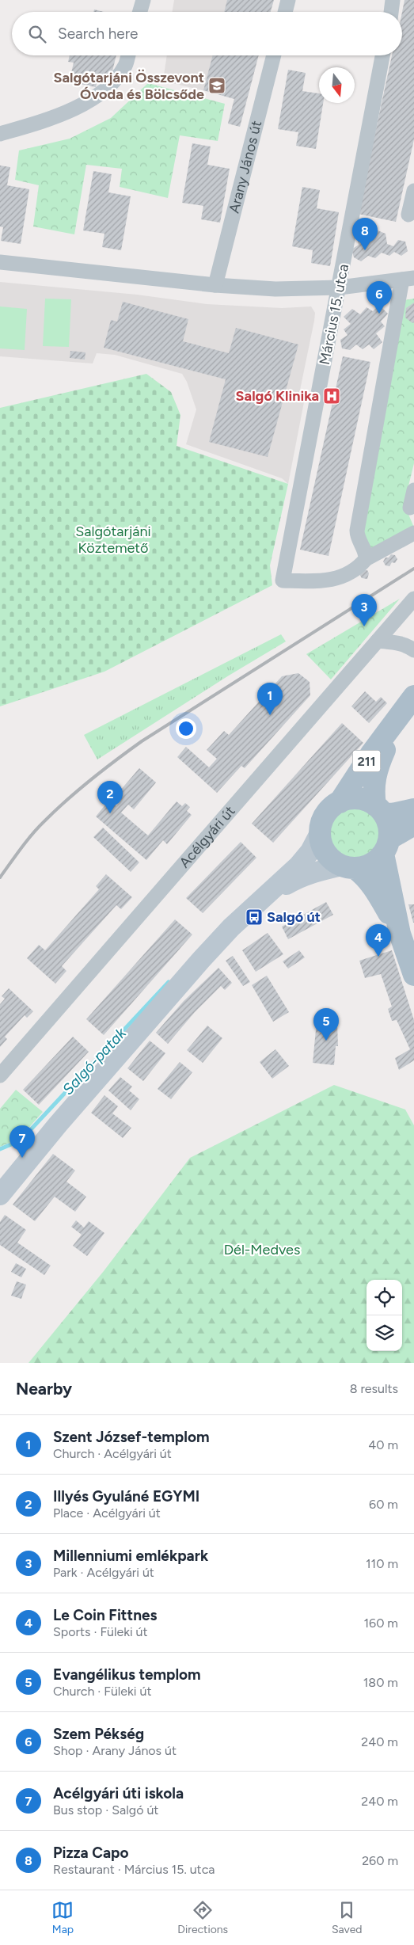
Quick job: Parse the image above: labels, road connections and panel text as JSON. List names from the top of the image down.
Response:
{
  "streets": {
    "main road": ["211"],
    "street": ["Arany János út", "Március 15. utca", "Acélgyári út"]
  },
  "water": ["Salgó-patak"],
  "parks": ["Salgótarjáni Köztemető", "Dél-Medves"],
  "places": {
    "school or university": ["Salgótarjáni Összevont Óvoda és Bölcsőde"],
    "hospital": ["Salgó Klinika"],
    "bus stop": ["Salgó út"]
  },
  "north": "bottom",
  "page": {
    "search": "Search here",
    "pins": [
      "8",
      "6",
      "3",
      "1",
      "2",
      "4",
      "5",
      "7"
    ],
    "heading": ["Nearby", "8 results"],
    "list": [
      {
        "mark": "1",
        "name": "Szent József-templom",
        "note": "Church · Acélgyári út",
        "value": "40 m"
      },
      {
        "mark": "2",
        "name": "Illyés Gyuláné EGYMI",
        "note": "Place · Acélgyári út",
        "value": "60 m"
      },
      {
        "mark": "3",
        "name": "Millenniumi emlékpark",
        "note": "Park · Acélgyári út",
        "value": "110 m"
      },
      {
        "mark": "4",
        "name": "Le Coin Fittnes",
        "note": "Sports · Füleki út",
        "value": "160 m"
      },
      {
        "mark": "5",
        "name": "Evangélikus templom",
        "note": "Church · Füleki út",
        "value": "180 m"
      },
      {
        "mark": "6",
        "name": "Szem Pékség",
        "note": "Shop · Arany János út",
        "value": "240 m"
      },
      {
        "mark": "7",
        "name": "Acélgyári úti iskola",
        "note": "Bus stop · Salgó út",
        "value": "240 m"
      },
      {
        "mark": "8",
        "name": "Pizza Capo",
        "note": "Restaurant · Március 15. utca",
        "value": "260 m"
      }
    ],
    "nav": ["Map", "Directions", "Saved"]
  }
}
